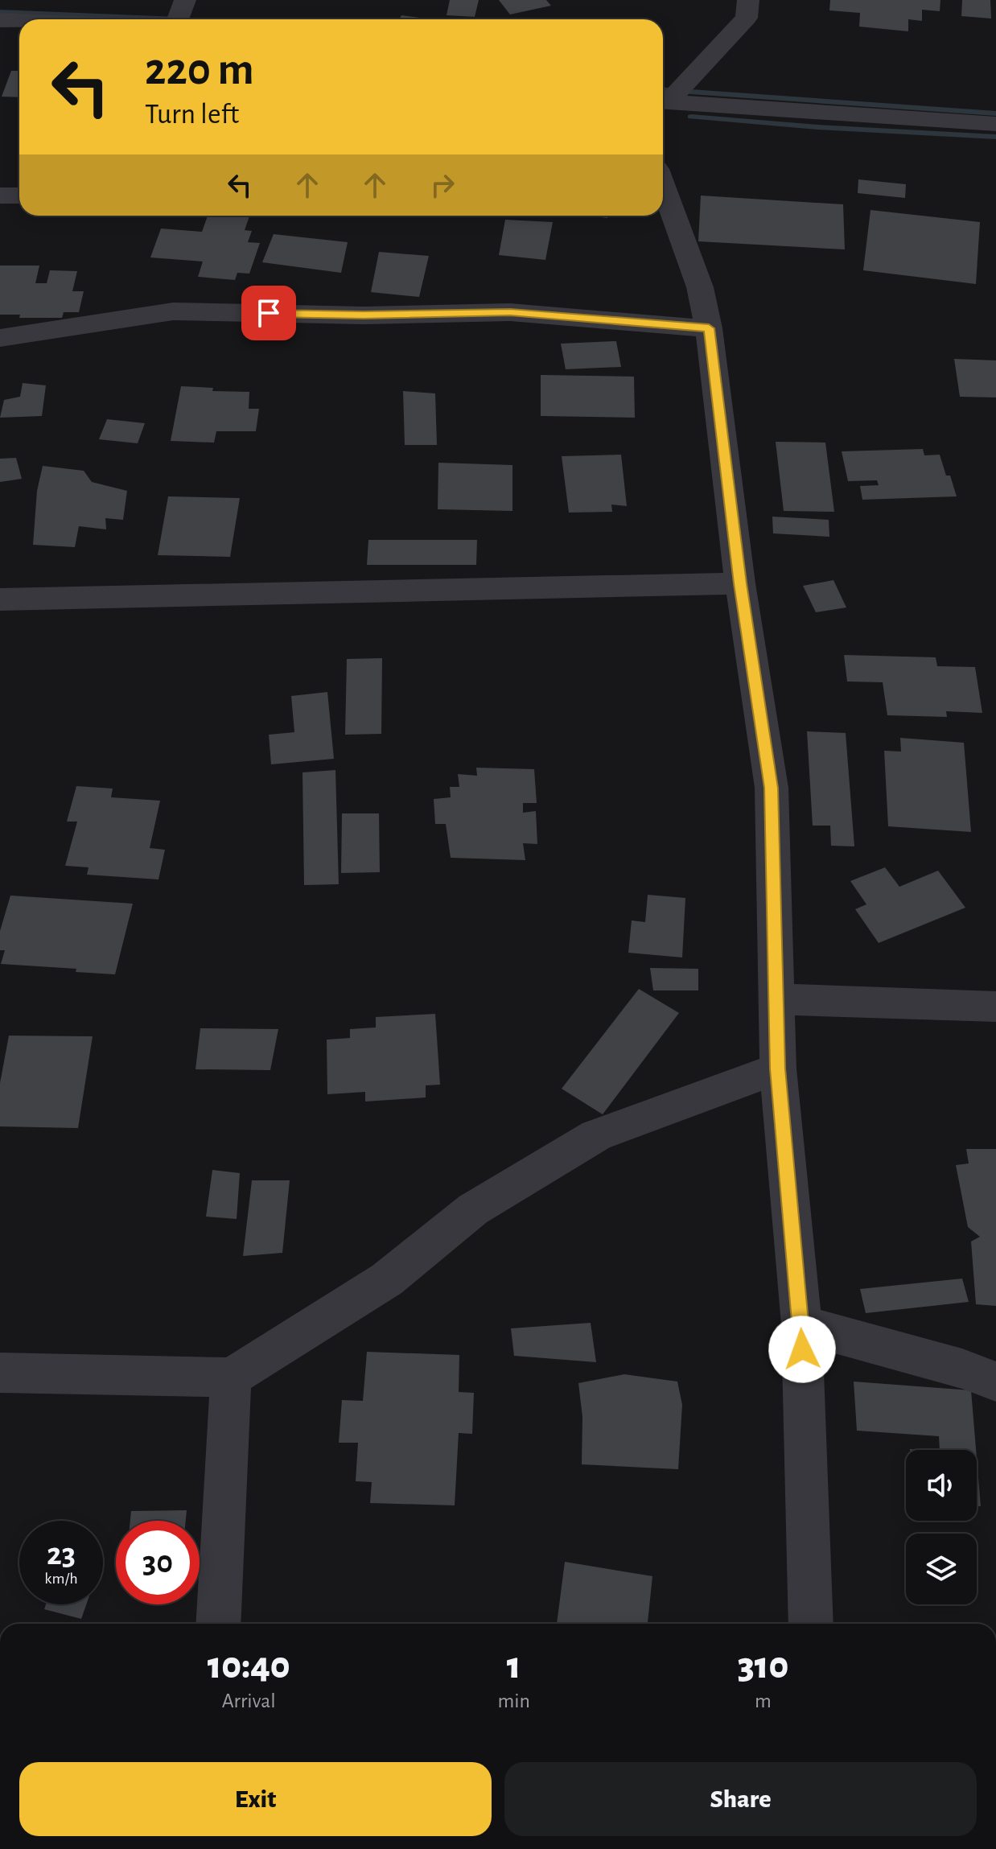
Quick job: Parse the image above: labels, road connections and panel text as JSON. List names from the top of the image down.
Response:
{
  "page": {
    "turn": ["220 m", "Turn left"],
    "speed": "23 km/h",
    "limit": "30",
    "eta": [
      "10:40",
      "Arrival",
      "1",
      "min",
      "310",
      "m"
    ],
    "buttons": ["Exit", "Share"]
  }
}
